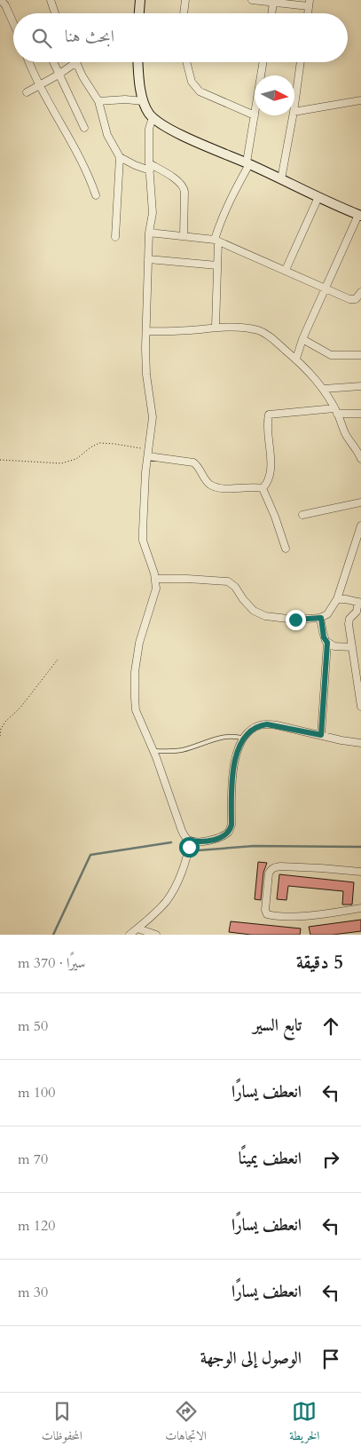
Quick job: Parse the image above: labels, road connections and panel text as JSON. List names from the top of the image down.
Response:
{
  "north": "right",
  "page": {
    "search": "ابحث هنا",
    "heading": ["5 دقيقة", "سيرًا · 370 m"],
    "list": [
      ["تابع السير", "50 m"],
      ["انعطف يسارًا", "100 m"],
      ["انعطف يمينًا", "70 m"],
      ["انعطف يسارًا", "120 m"],
      ["انعطف يسارًا", "30 m"],
      "الوصول إلى الوجهة"
    ],
    "nav": ["الخريطة", "الاتجاهات", "المحفوظات"]
  }
}
